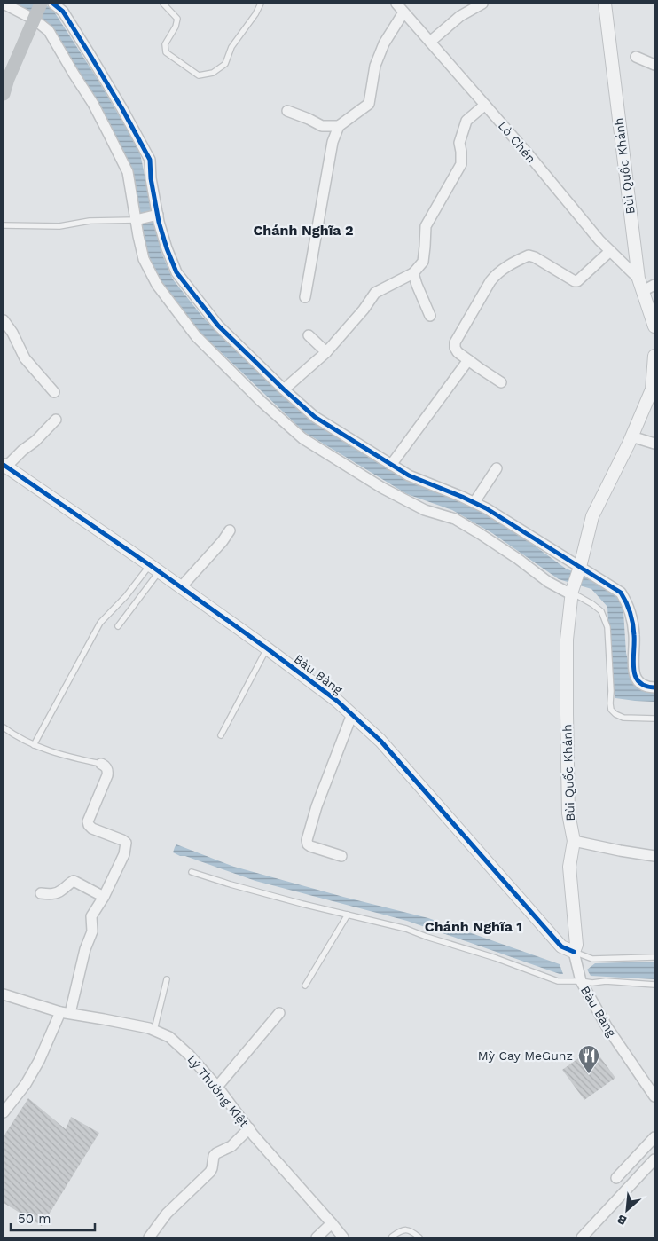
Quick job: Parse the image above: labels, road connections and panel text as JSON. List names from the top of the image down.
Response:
{
  "streets": {
    "street": [
      "Lò Chén",
      "Bùi Quốc Khánh",
      "Bàu Bàng",
      "Lý Thường Kiệt"
    ]
  },
  "crossings": [
    ["Lò Chén", "Bùi Quốc Khánh"],
    ["Bùi Quốc Khánh", "Bàu Bàng"]
  ],
  "districts": ["Chánh Nghĩa 2", "Chánh Nghĩa 1"],
  "places": {
    "restaurant": ["Mỳ Cay MeGunz"]
  },
  "scale_bar": "50 m",
  "north": "bottom left"
}
